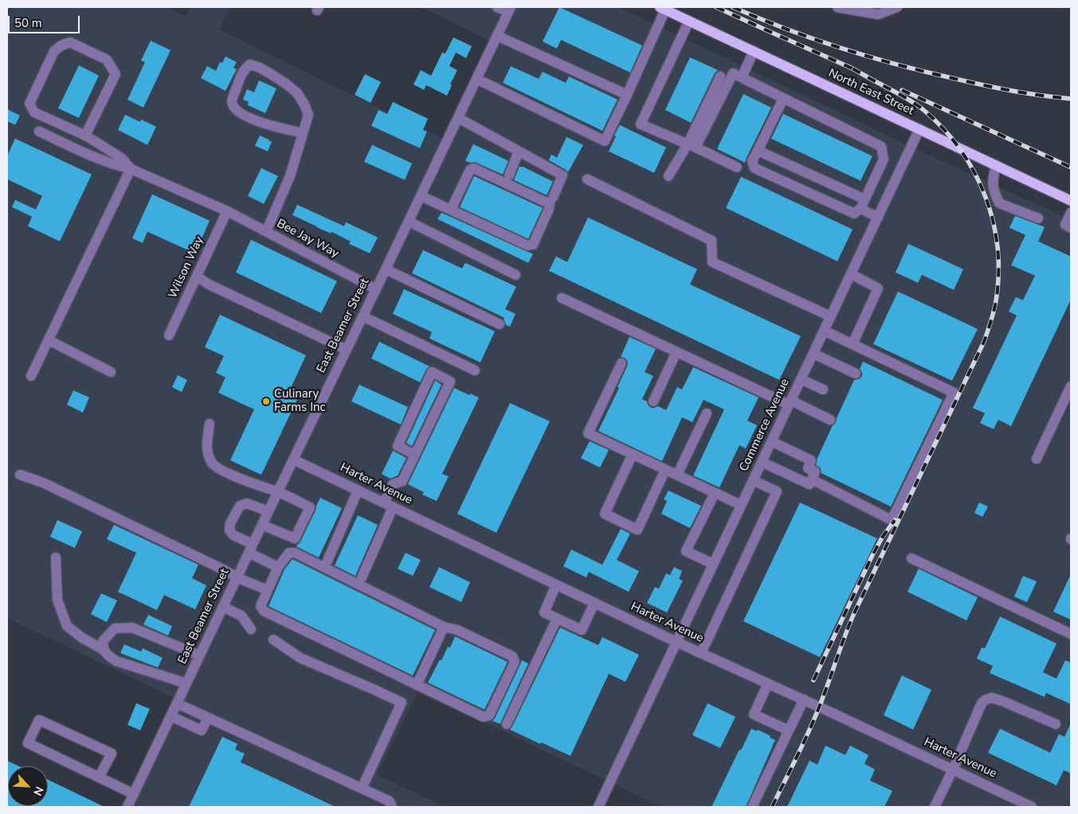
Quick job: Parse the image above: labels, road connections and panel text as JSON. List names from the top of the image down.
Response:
{
  "streets": {
    "main road": ["North East Street"],
    "street": [
      "Bee Jay Way",
      "Wilson Way",
      "East Beamer Street",
      "Commerce Avenue",
      "Harter Avenue"
    ]
  },
  "crossings": [
    ["North East Street", "Commerce Avenue"],
    ["Bee Jay Way", "Wilson Way"],
    ["Bee Jay Way", "East Beamer Street"],
    ["East Beamer Street", "Harter Avenue"],
    ["Commerce Avenue", "Harter Avenue"]
  ],
  "places": ["Culinary Farms Inc"],
  "scale_bar": "50 m",
  "north": "bottom right"
}
